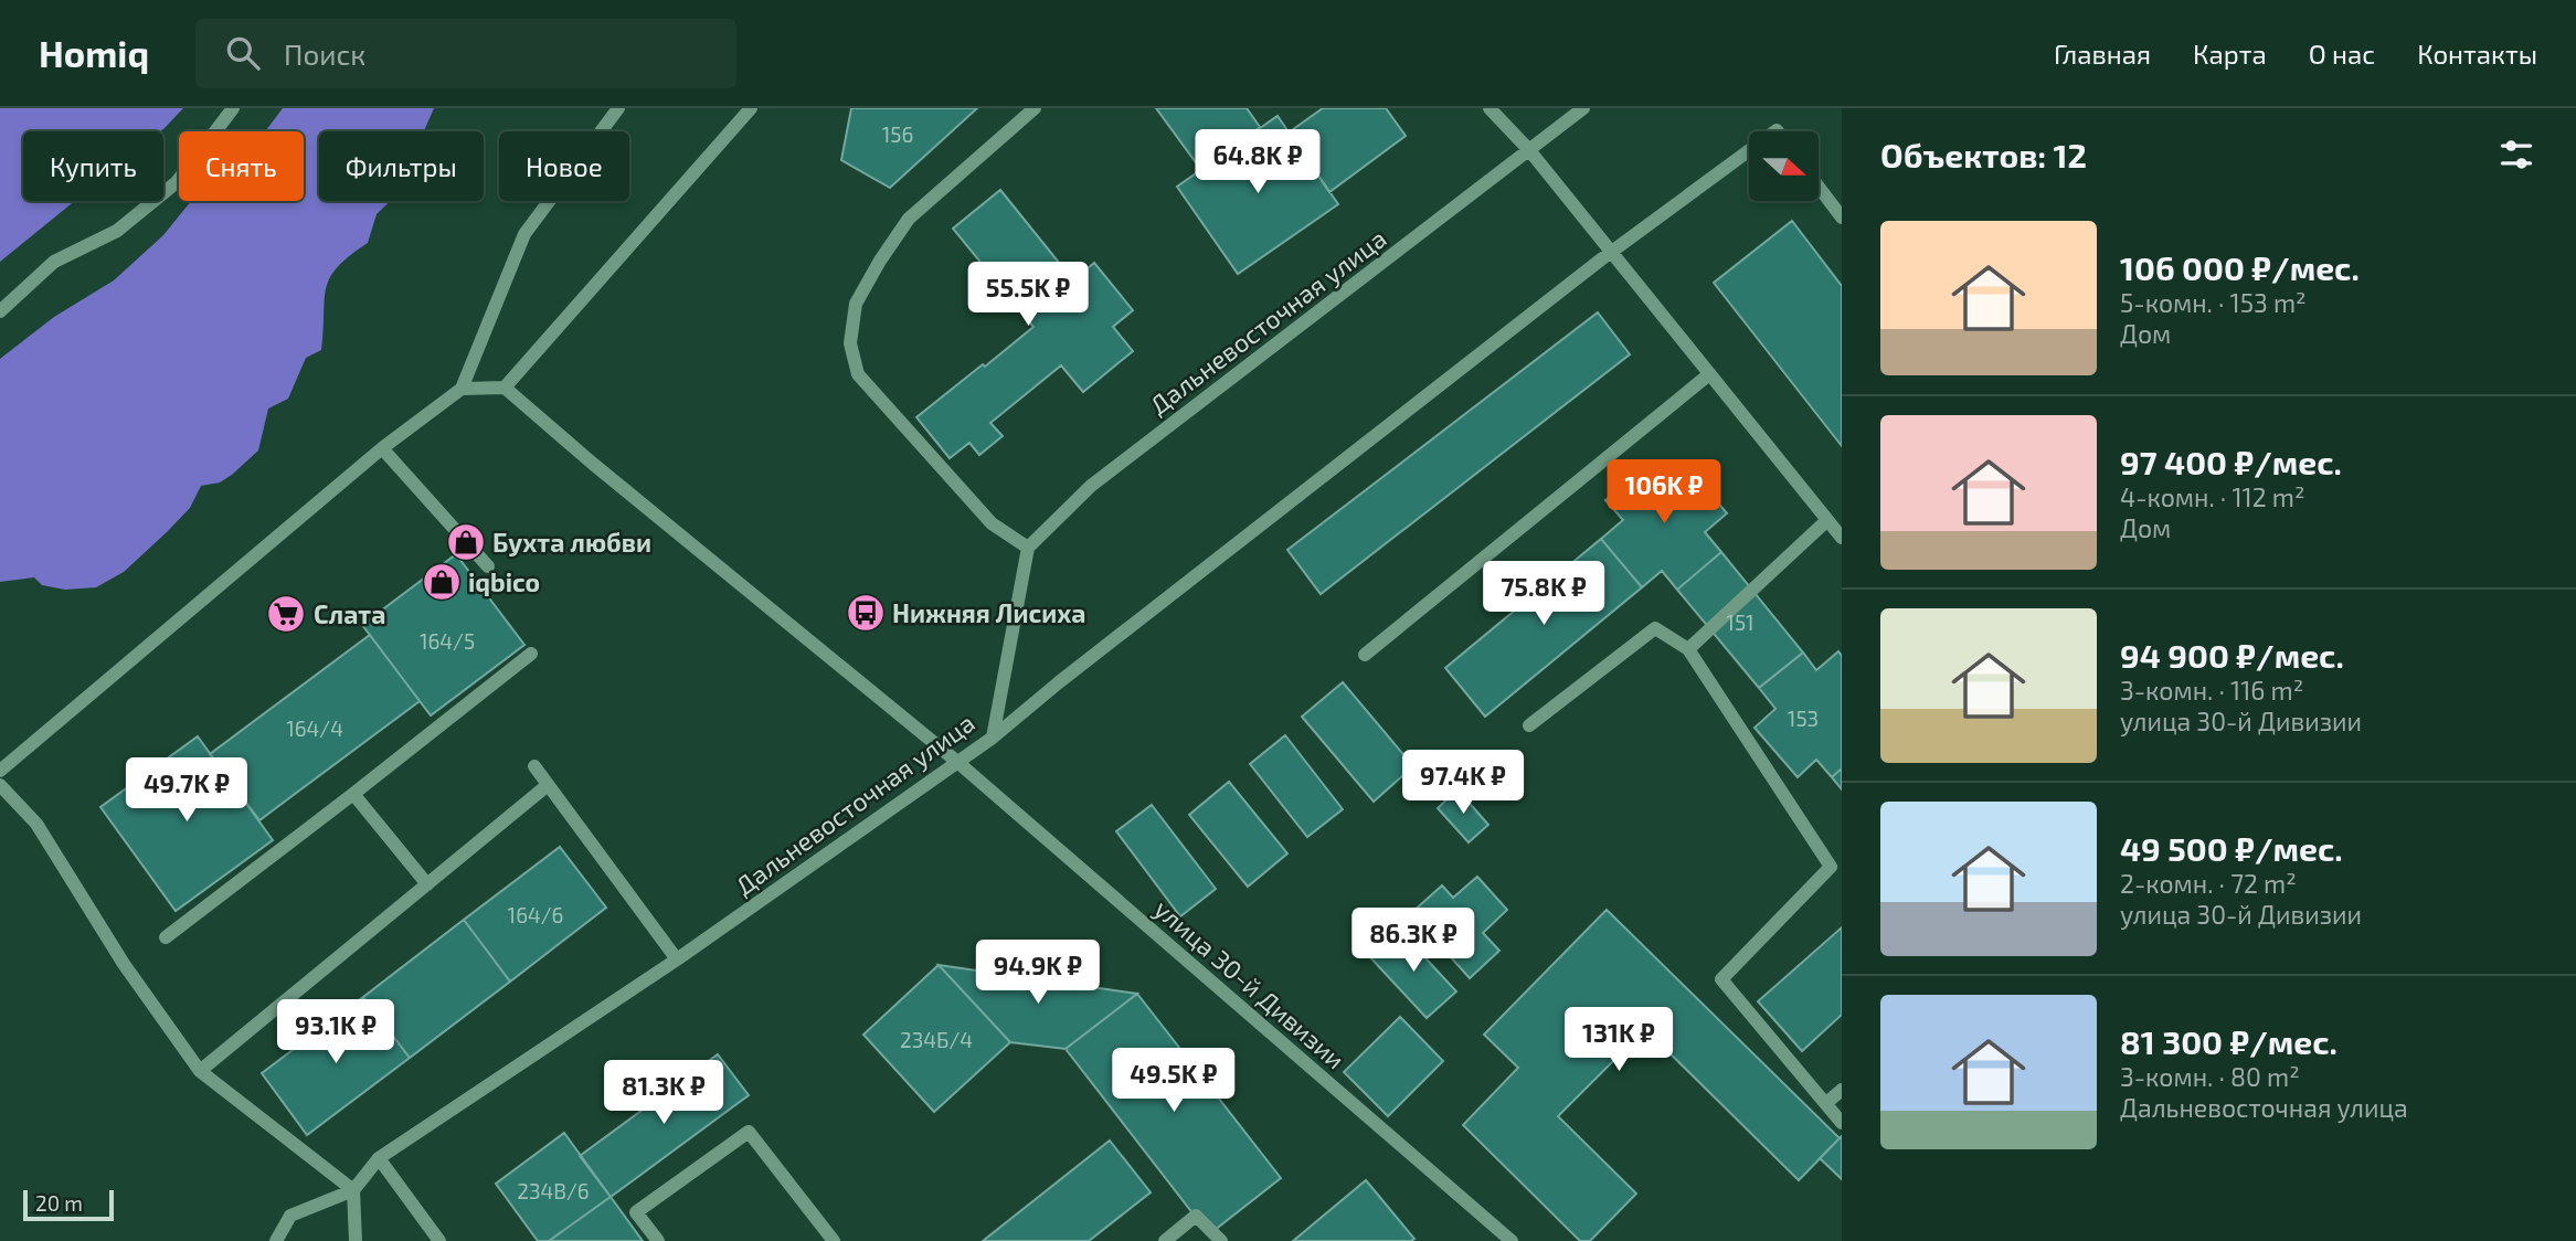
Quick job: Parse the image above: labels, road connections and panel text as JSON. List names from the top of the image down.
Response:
{
  "streets": {
    "street": ["Дальневосточная улица", "улица 30-й Дивизии"]
  },
  "crossings": [
    ["Дальневосточная улица", "улица 30-й Дивизии"]
  ],
  "places": {
    "shop": ["Бухта любви", "iqbico"],
    "bus stop": ["Нижняя Лисиха"],
    "supermarket": ["Слата"]
  },
  "house_numbers": [
    "156",
    "151",
    "164/5",
    "153",
    "164/4",
    "164/6",
    "234Б/4",
    "234В/6"
  ],
  "scale_bar": "20 m",
  "north": "right",
  "page": {
    "header": "Homiq",
    "search": "Поиск",
    "nav": [
      "Главная",
      "Карта",
      "О нас",
      "Контакты"
    ],
    "heading": "Объектов: 12",
    "price": [
      "64.8K ₽",
      "55.5K ₽",
      "106K ₽",
      "75.8K ₽",
      "97.4K ₽",
      "49.7K ₽",
      "86.3K ₽",
      "94.9K ₽",
      "93.1K ₽",
      "131K ₽",
      "49.5K ₽",
      "81.3K ₽"
    ],
    "chip": [
      "Купить",
      "Снять",
      "Фильтры",
      "Новое"
    ],
    "list": [
      {
        "name": "106 000 ₽/мес.",
        "note": "5-комн. · 153 m² · Дом"
      },
      {
        "name": "97 400 ₽/мес.",
        "note": "4-комн. · 112 m² · Дом"
      },
      {
        "name": "94 900 ₽/мес.",
        "note": "3-комн. · 116 m² · улица 30-й Дивизии"
      },
      {
        "name": "49 500 ₽/мес.",
        "note": "2-комн. · 72 m² · улица 30-й Дивизии"
      },
      {
        "name": "81 300 ₽/мес.",
        "note": "3-комн. · 80 m² · Дальневосточная улица"
      }
    ],
    "scale": "20 m"
  }
}
